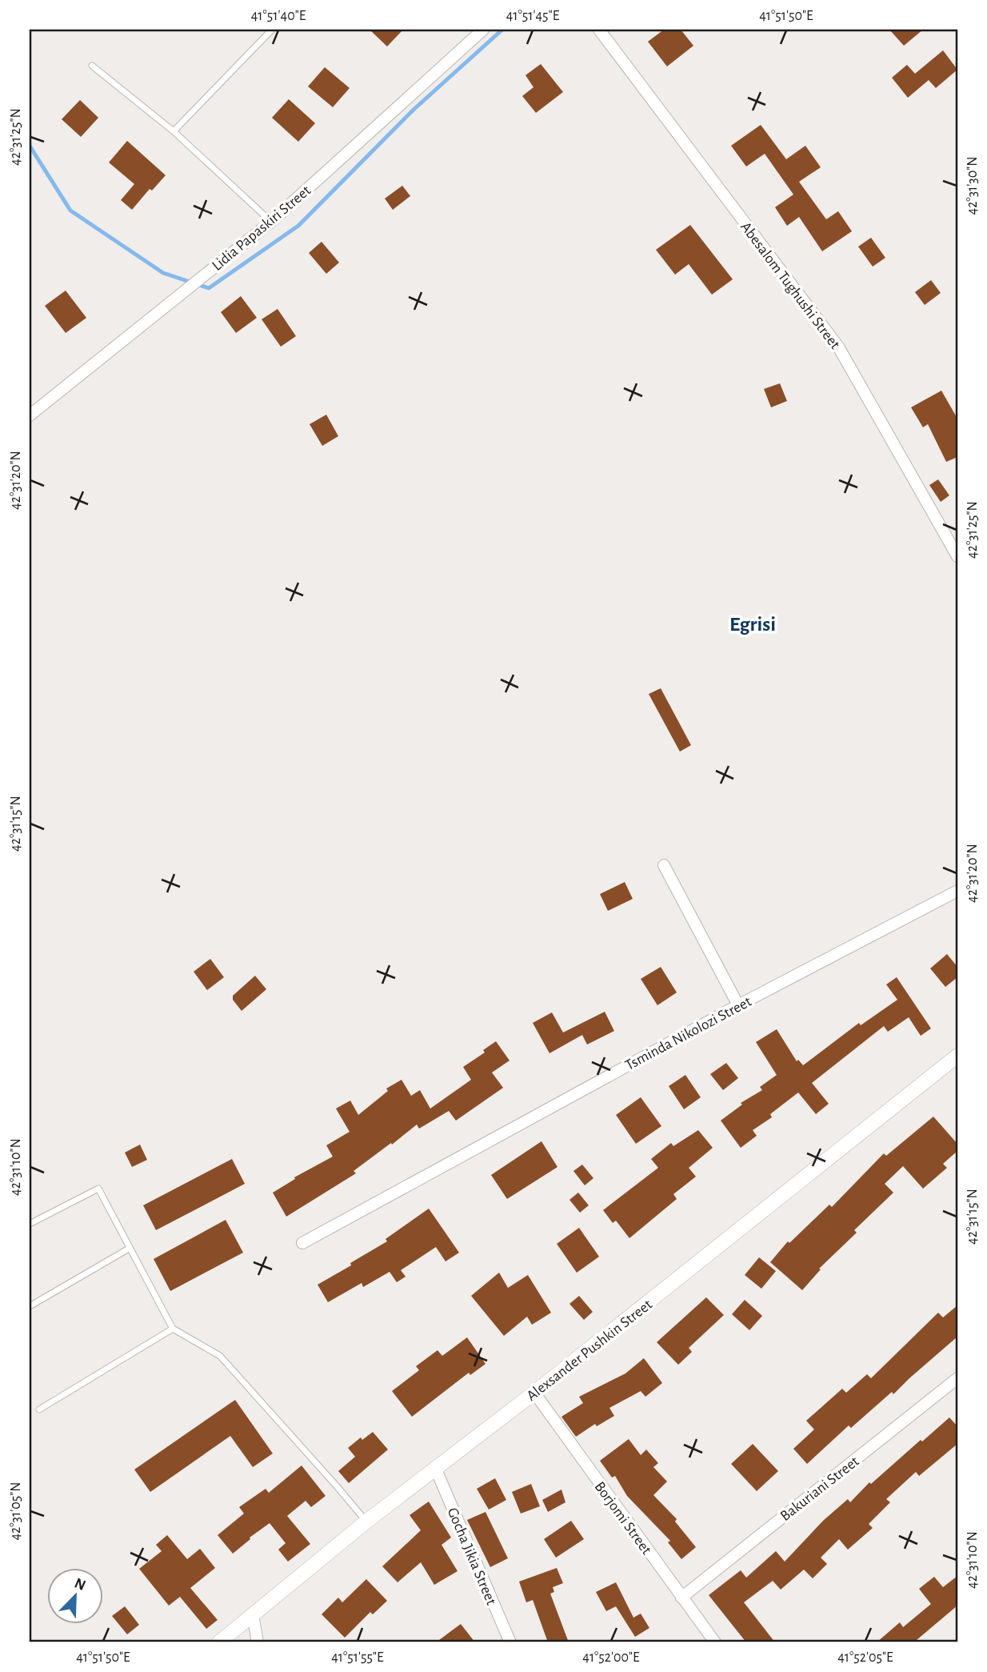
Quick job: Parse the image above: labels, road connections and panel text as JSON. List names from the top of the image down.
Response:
{
  "streets": {
    "street": [
      "Lidia Papaskiri Street",
      "Abesalom Tughushi Street",
      "Tsminda Nikolozi Street",
      "Alexsander Pushkin Street",
      "Bakuriani Street",
      "Borjomi Street",
      "Gocha Jikia Street"
    ]
  },
  "crossings": [
    ["Alexsander Pushkin Street", "Borjomi Street"],
    ["Alexsander Pushkin Street", "Gocha Jikia Street"],
    ["Bakuriani Street", "Borjomi Street"]
  ],
  "districts": ["Egrisi"],
  "north": "top right",
  "coordinates": [
    "41°51'40\"E",
    "41°51'45\"E",
    "41°51'50\"E",
    "42°31'25\"N",
    "42°31'30\"N",
    "42°31'20\"N",
    "42°31'15\"N",
    "42°31'10\"N",
    "42°31'05\"N",
    "41°51'55\"E",
    "41°52'00\"E",
    "41°52'05\"E"
  ]
}
